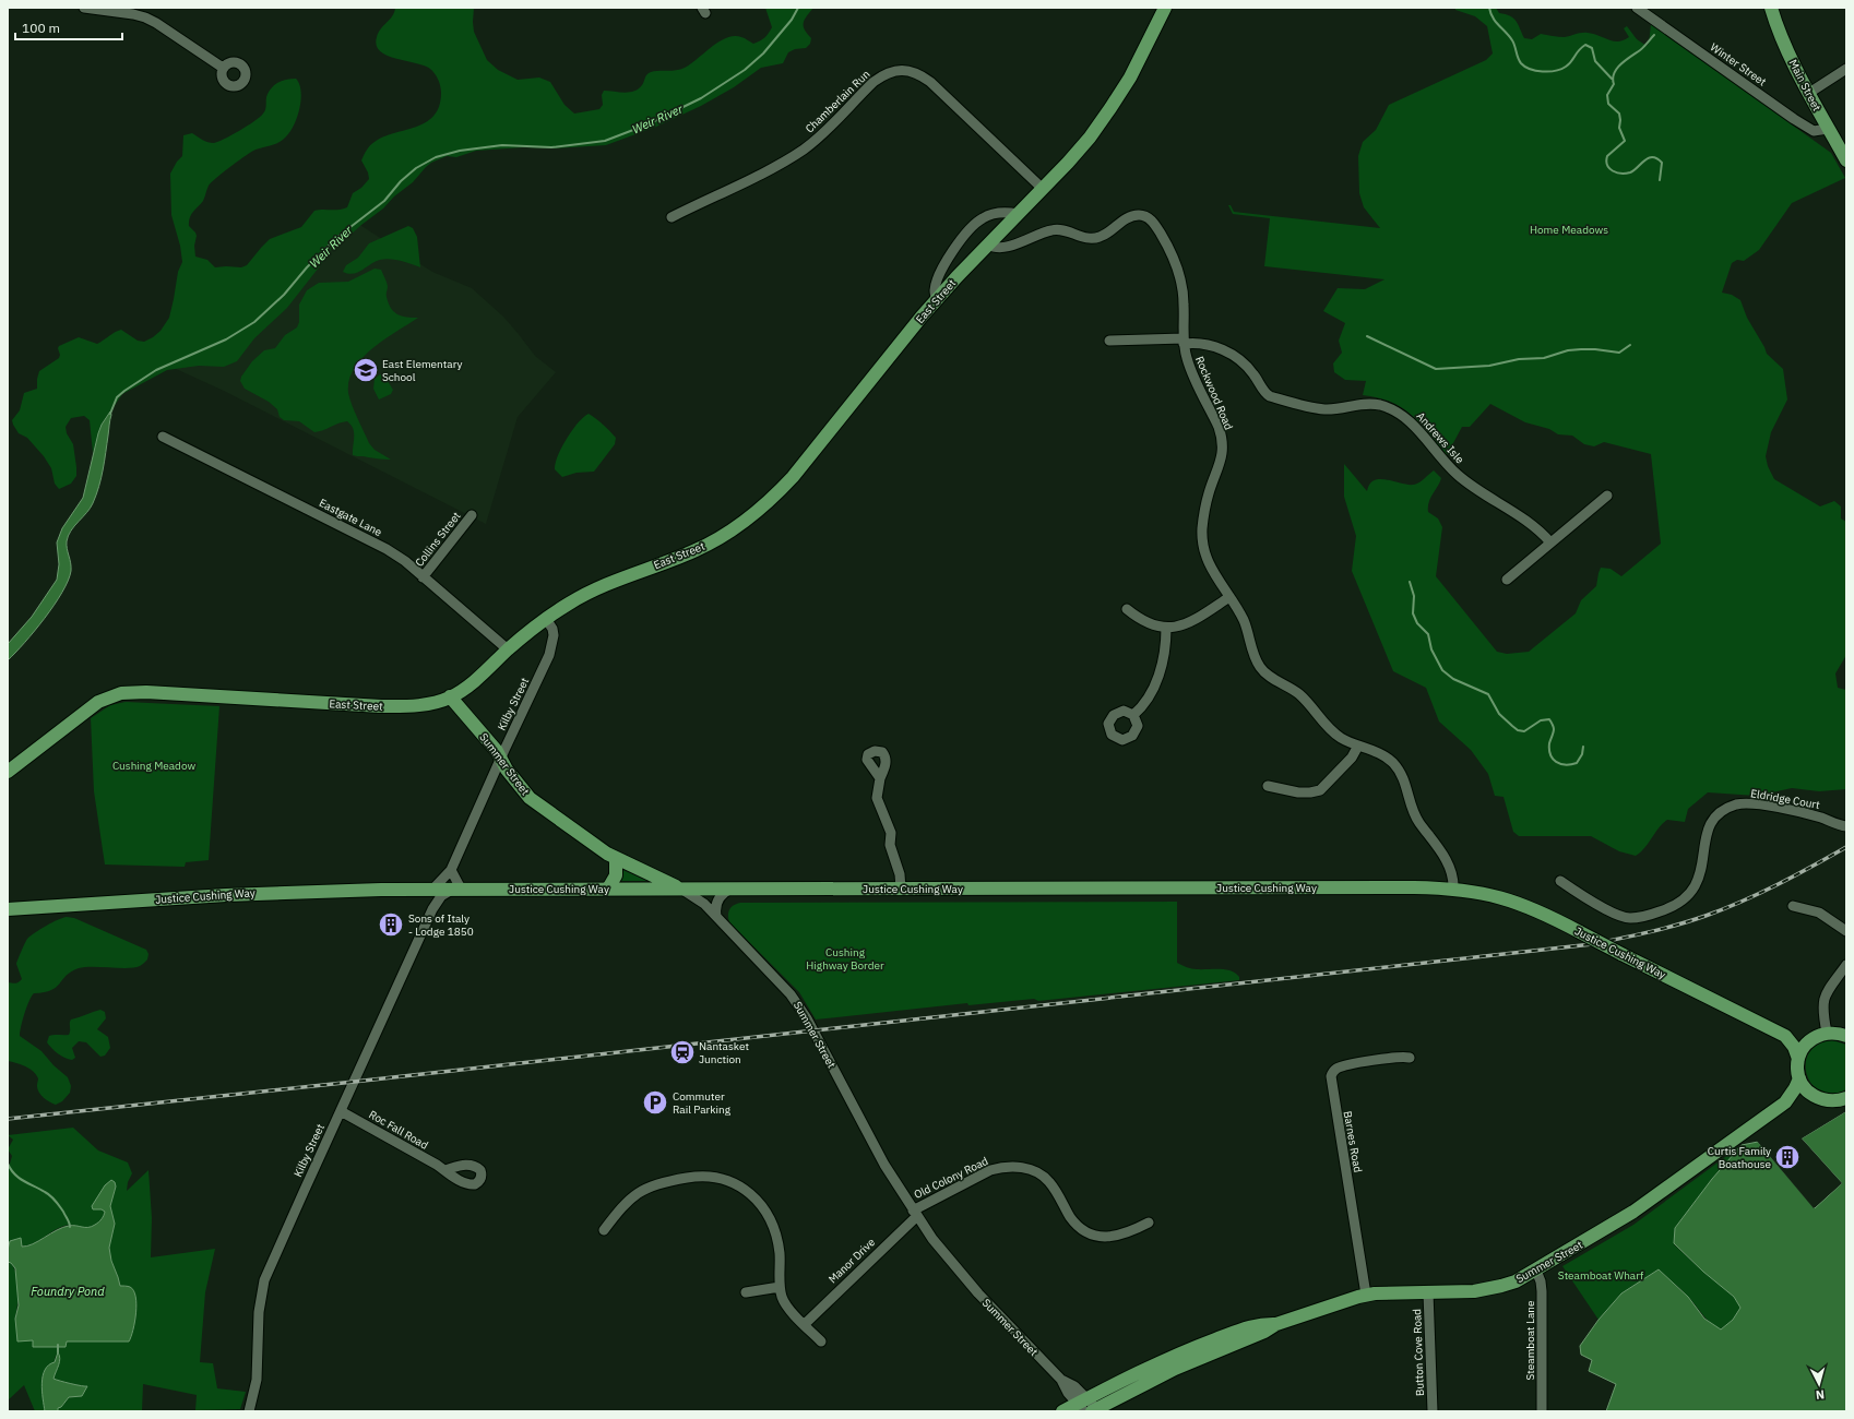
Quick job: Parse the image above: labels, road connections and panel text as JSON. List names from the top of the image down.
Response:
{
  "streets": {
    "main road": [
      "Main Street",
      "East Street",
      "Summer Street",
      "Justice Cushing Way"
    ],
    "street": [
      "Winter Street",
      "Chamberlain Run",
      "Rockwood Road",
      "Andrews Isle",
      "Eastgate Lane",
      "Collins Street",
      "Kilby Street",
      "Eldridge Court",
      "Roc Fall Road",
      "Barnes Road",
      "Old Colony Road",
      "Manor Drive",
      "Steamboat Lane",
      "Button Cove Road"
    ]
  },
  "crossings": [
    ["Winter Street", "Main Street"],
    ["Chamberlain Run", "East Street"],
    ["East Street", "Rockwood Road"],
    ["East Street", "Eastgate Lane"],
    ["East Street", "Kilby Street"],
    ["East Street", "Summer Street"],
    ["Rockwood Road", "Andrews Isle"],
    ["Rockwood Road", "Justice Cushing Way"],
    ["Eastgate Lane", "Collins Street"],
    ["Kilby Street", "Summer Street"],
    ["Kilby Street", "Justice Cushing Way"],
    ["Kilby Street", "Roc Fall Road"],
    ["Summer Street", "Justice Cushing Way"],
    ["Summer Street", "Barnes Road"],
    ["Summer Street", "Old Colony Road"],
    ["Summer Street", "Manor Drive"],
    ["Summer Street", "Steamboat Lane"],
    ["Summer Street", "Button Cove Road"],
    ["Old Colony Road", "Manor Drive"]
  ],
  "water": ["Weir River", "Foundry Pond"],
  "parks": [
    "Home Meadows",
    "Cushing Meadow",
    "Cushing Highway Border",
    "Steamboat Wharf"
  ],
  "places": {
    "school or university": ["East Elementary School"],
    "building": ["Sons of Italy - Lodge 1850", "Curtis Family Boathouse"],
    "station": ["Nantasket Junction"],
    "parking": ["Commuter Rail Parking"]
  },
  "scale_bar": "100 m",
  "north": "bottom"
}
